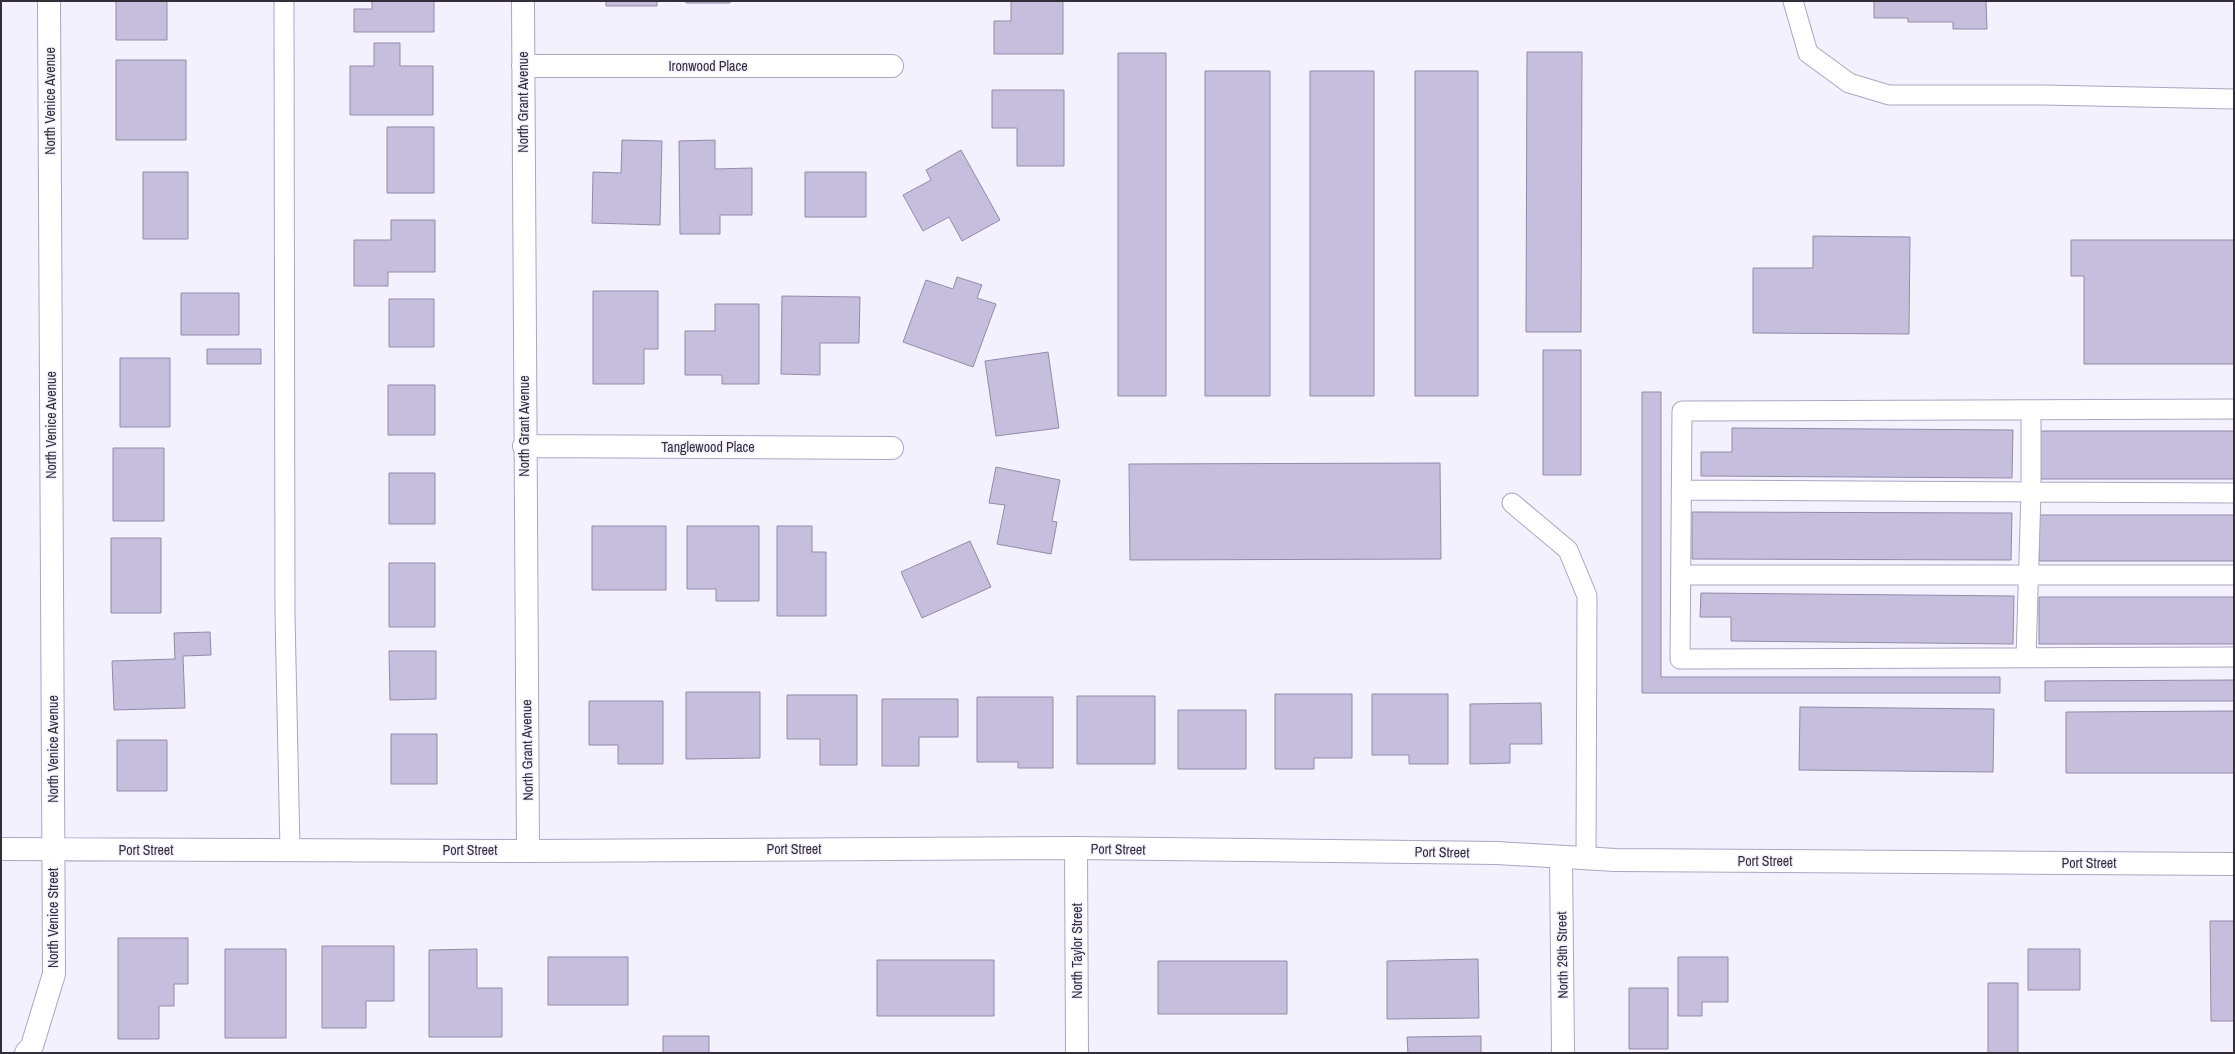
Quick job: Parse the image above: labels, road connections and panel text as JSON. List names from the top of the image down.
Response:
{
  "streets": {
    "street": [
      "Ironwood Place",
      "North Venice Avenue",
      "North Grant Avenue",
      "Tanglewood Place",
      "Port Street",
      "North Venice Street",
      "North Taylor Street",
      "North 29th Street"
    ]
  },
  "crossings": [
    ["Ironwood Place", "North Grant Avenue"],
    ["North Venice Avenue", "Port Street"],
    ["North Venice Avenue", "North Venice Street"],
    ["North Grant Avenue", "Tanglewood Place"],
    ["North Grant Avenue", "Port Street"],
    ["Port Street", "North Venice Street"],
    ["Port Street", "North Taylor Street"],
    ["Port Street", "North 29th Street"]
  ]
}
